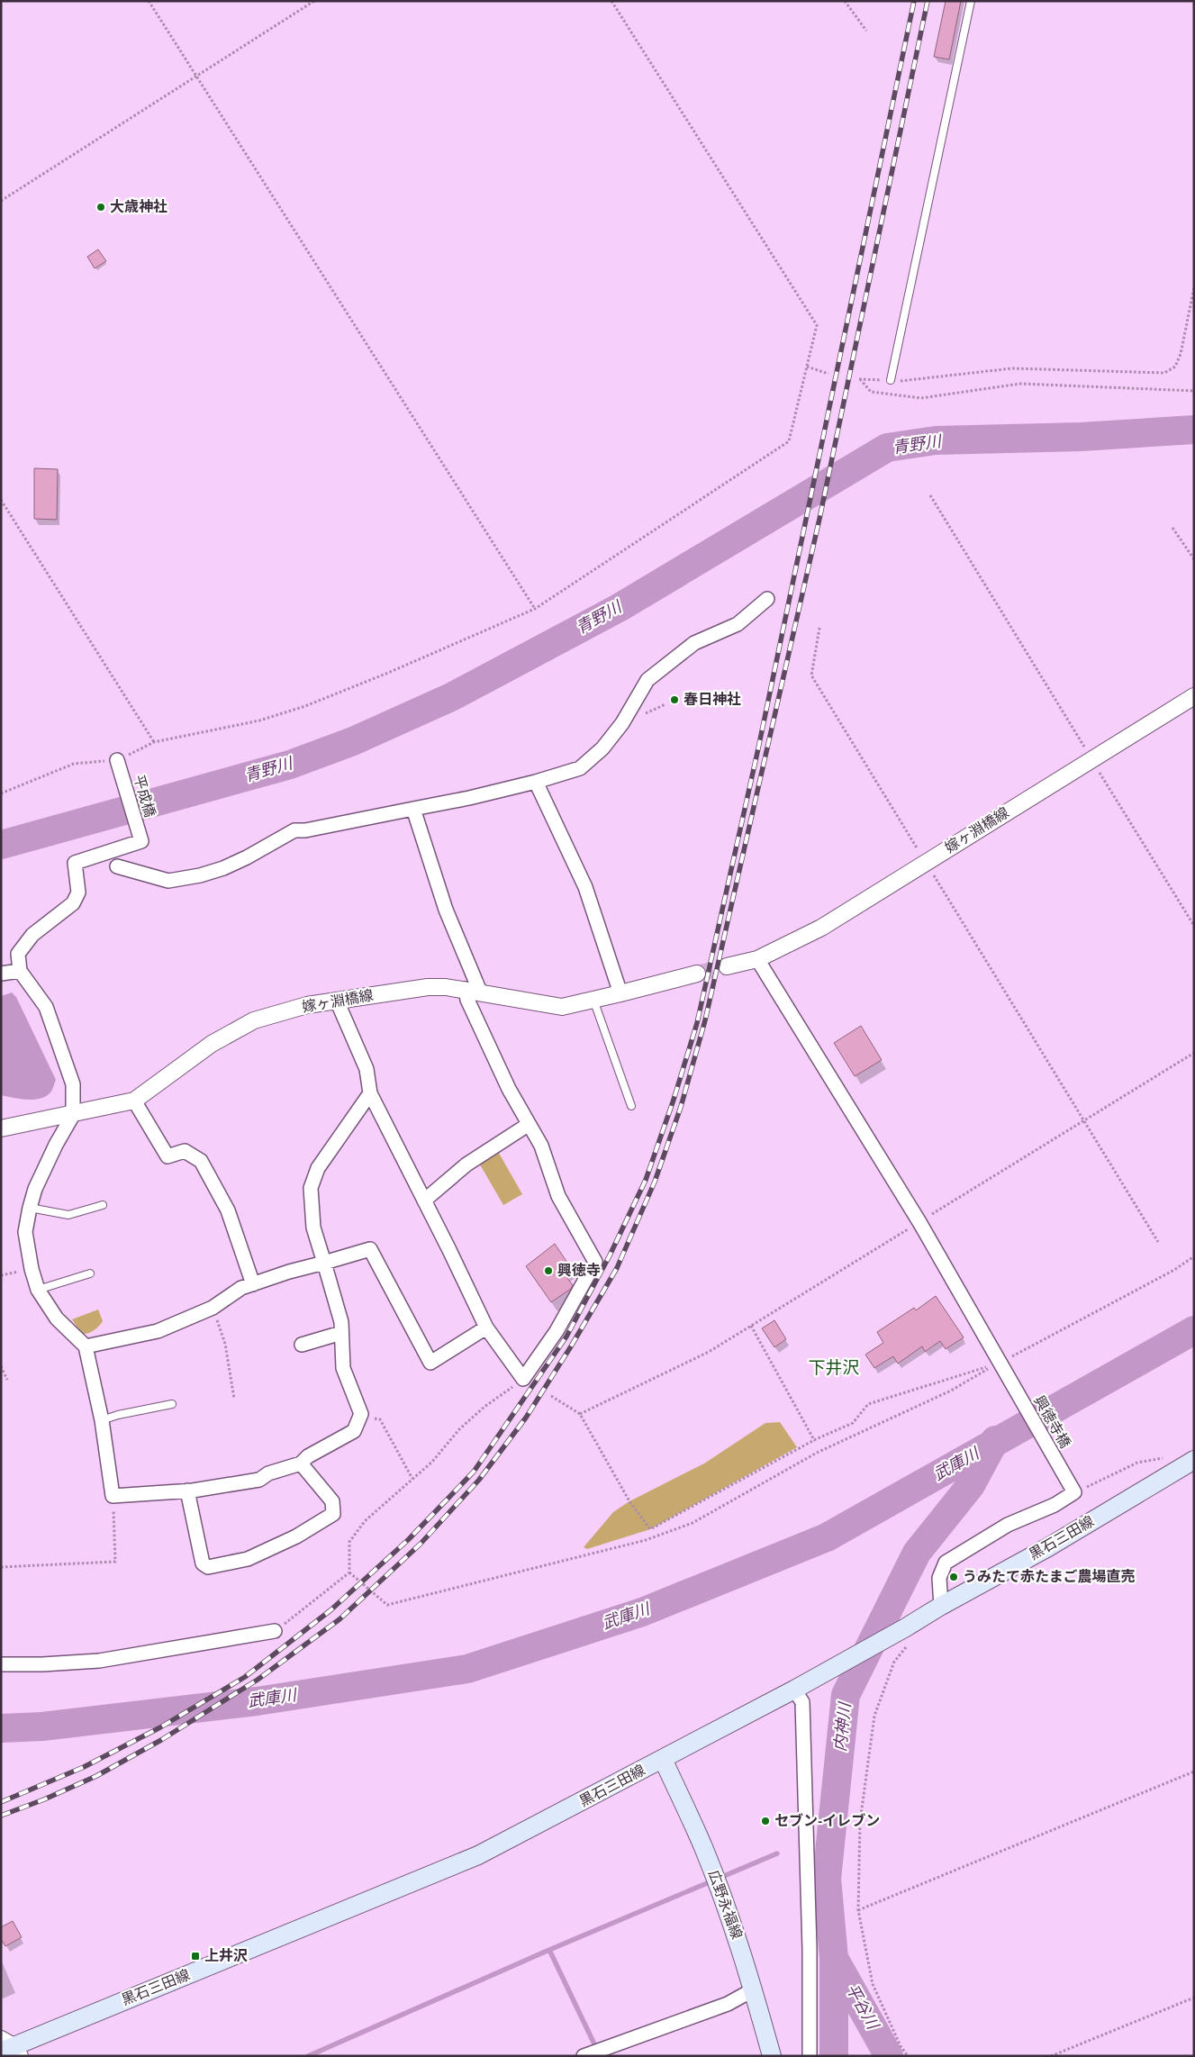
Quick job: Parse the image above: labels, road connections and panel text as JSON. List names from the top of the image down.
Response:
{
  "streets": {
    "main road": ["黒石三田線", "広野永福線"],
    "street": ["平成橋", "嫁ヶ淵橋線", "興徳寺橋"]
  },
  "crossings": [
    ["嫁ヶ淵橋線", "興徳寺橋"],
    ["黒石三田線", "広野永福線"]
  ],
  "districts": ["下井沢"],
  "water": [
    "青野川",
    "武庫川",
    "内神川",
    "平谷川"
  ],
  "places": {
    "other": [
      "大歳神社",
      "春日神社",
      "興徳寺",
      "うみたて赤たまご農場直売",
      "セブン-イレブン"
    ],
    "transit": ["上井沢"]
  }
}
